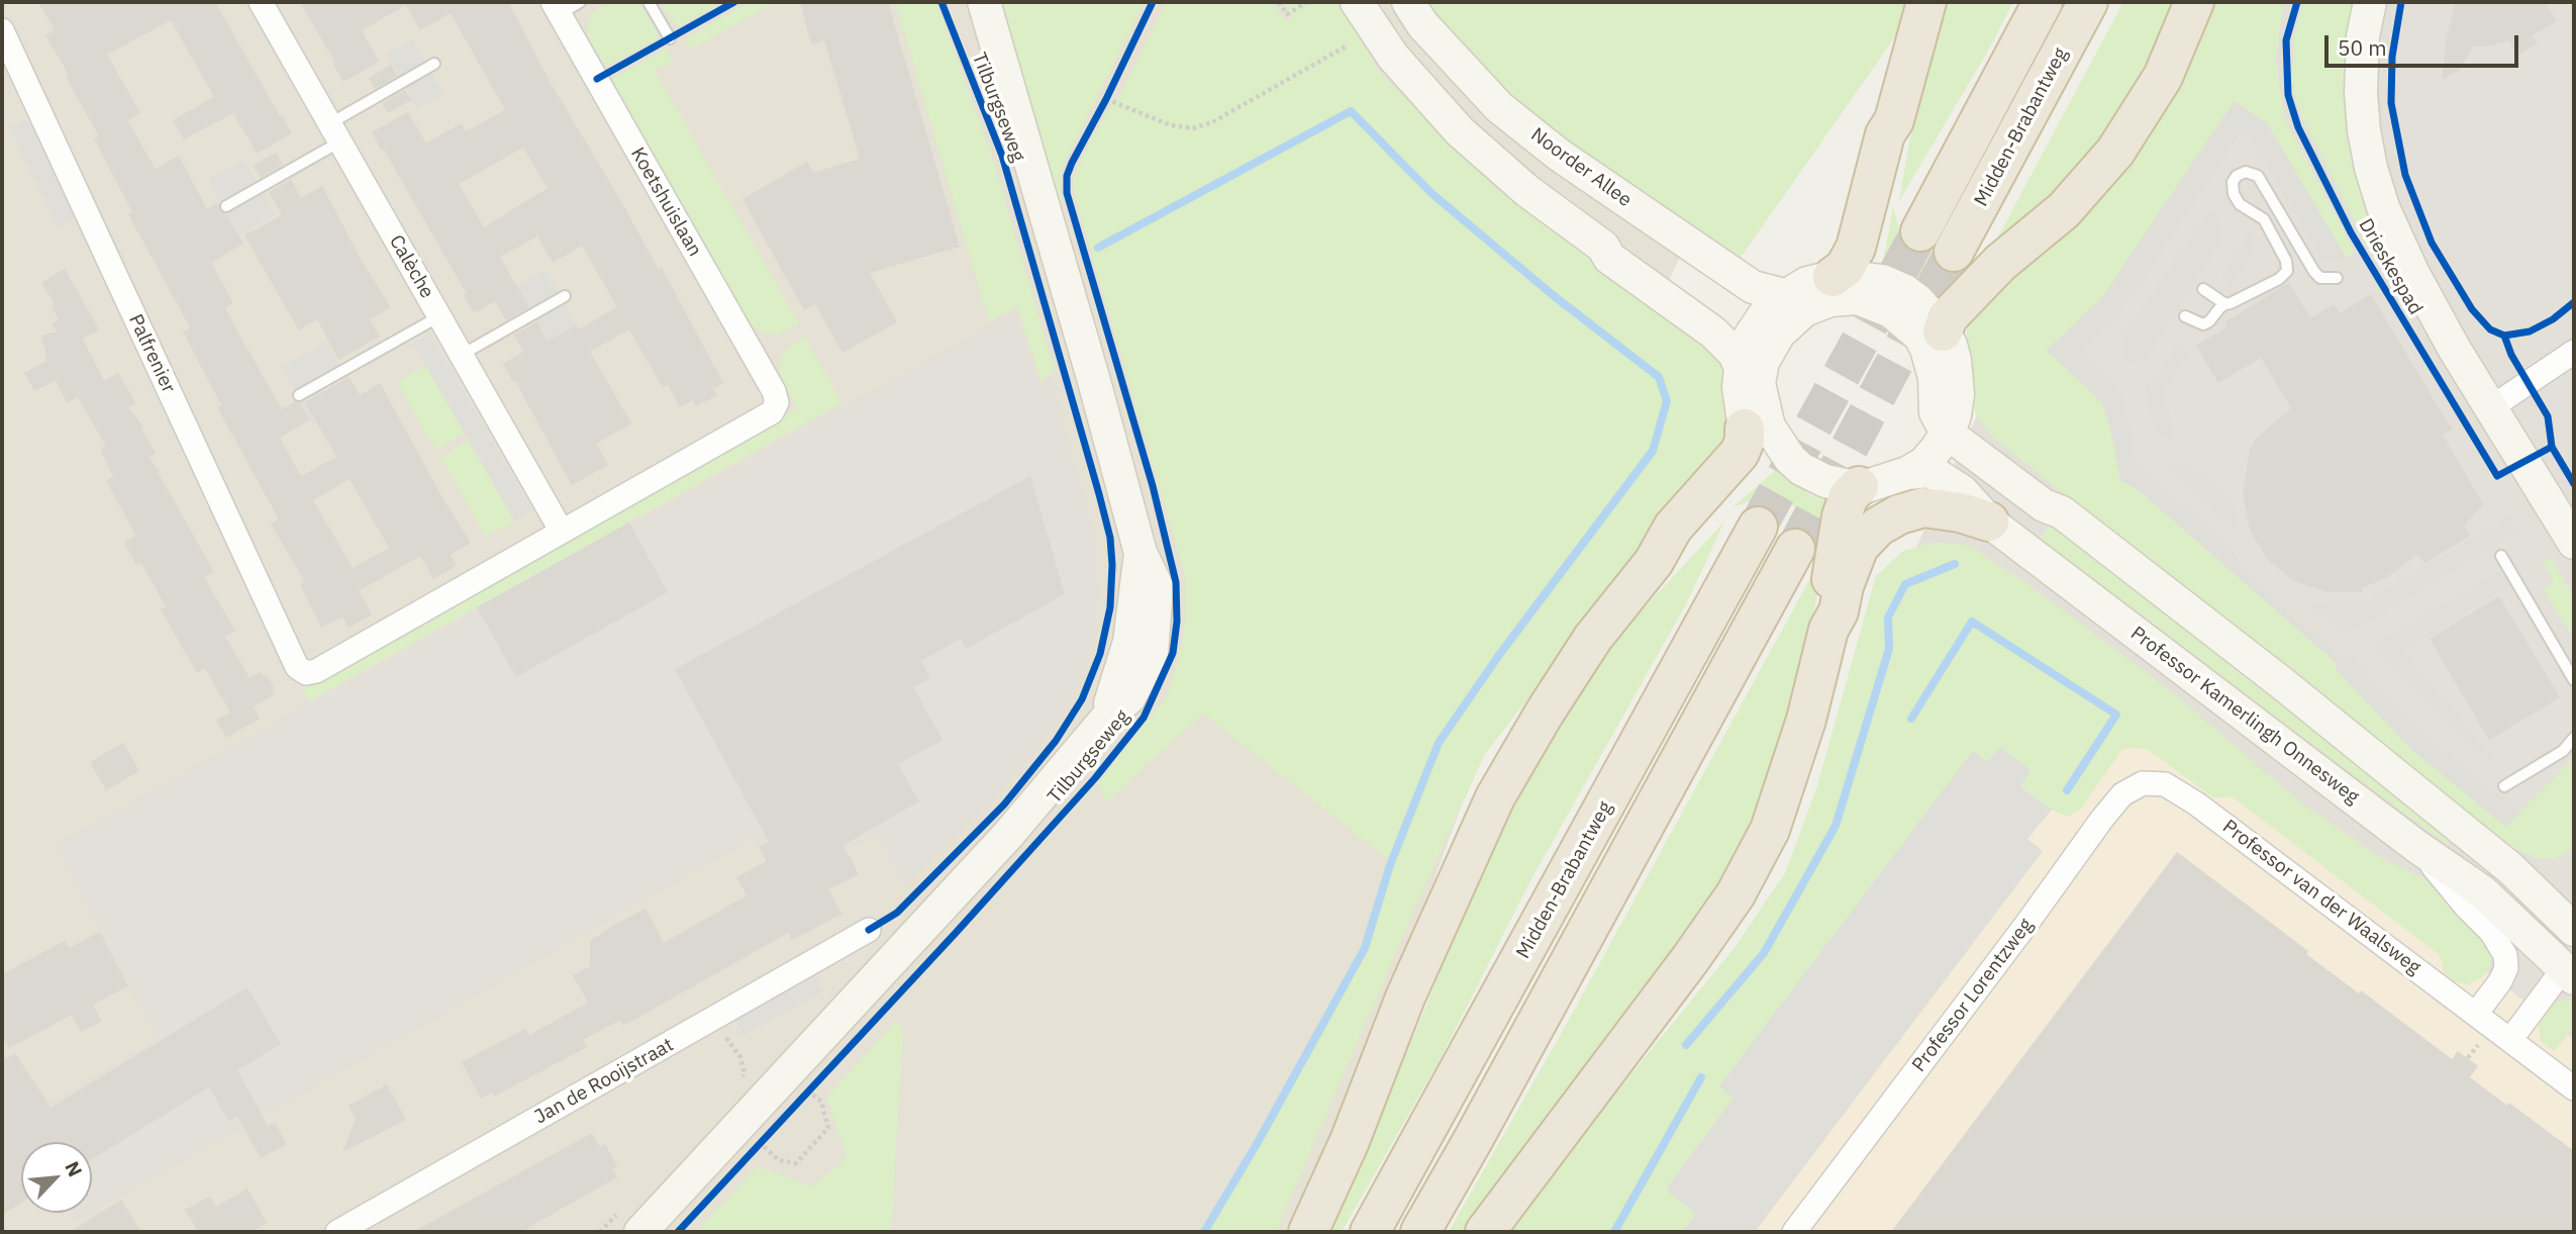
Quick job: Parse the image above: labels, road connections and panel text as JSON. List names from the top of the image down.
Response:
{
  "streets": {
    "highway": ["Midden-Brabantweg"],
    "street": [
      "Tilburgseweg",
      "Noorder Allee",
      "Koetshuislaan",
      "Calèche",
      "Palfrenier",
      "Professor Kamerlingh Onnesweg",
      "Professor van der Waalsweg",
      "Professor Lorentzweg",
      "Jan de Rooijstraat"
    ],
    "cycle path": ["Drieskespad"]
  },
  "crossings": [
    ["Koetshuislaan", "Calèche"],
    ["Koetshuislaan", "Palfrenier"],
    ["Calèche", "Palfrenier"],
    ["Professor van der Waalsweg", "Professor Lorentzweg"]
  ],
  "scale_bar": "50 m",
  "north": "top right"
}
